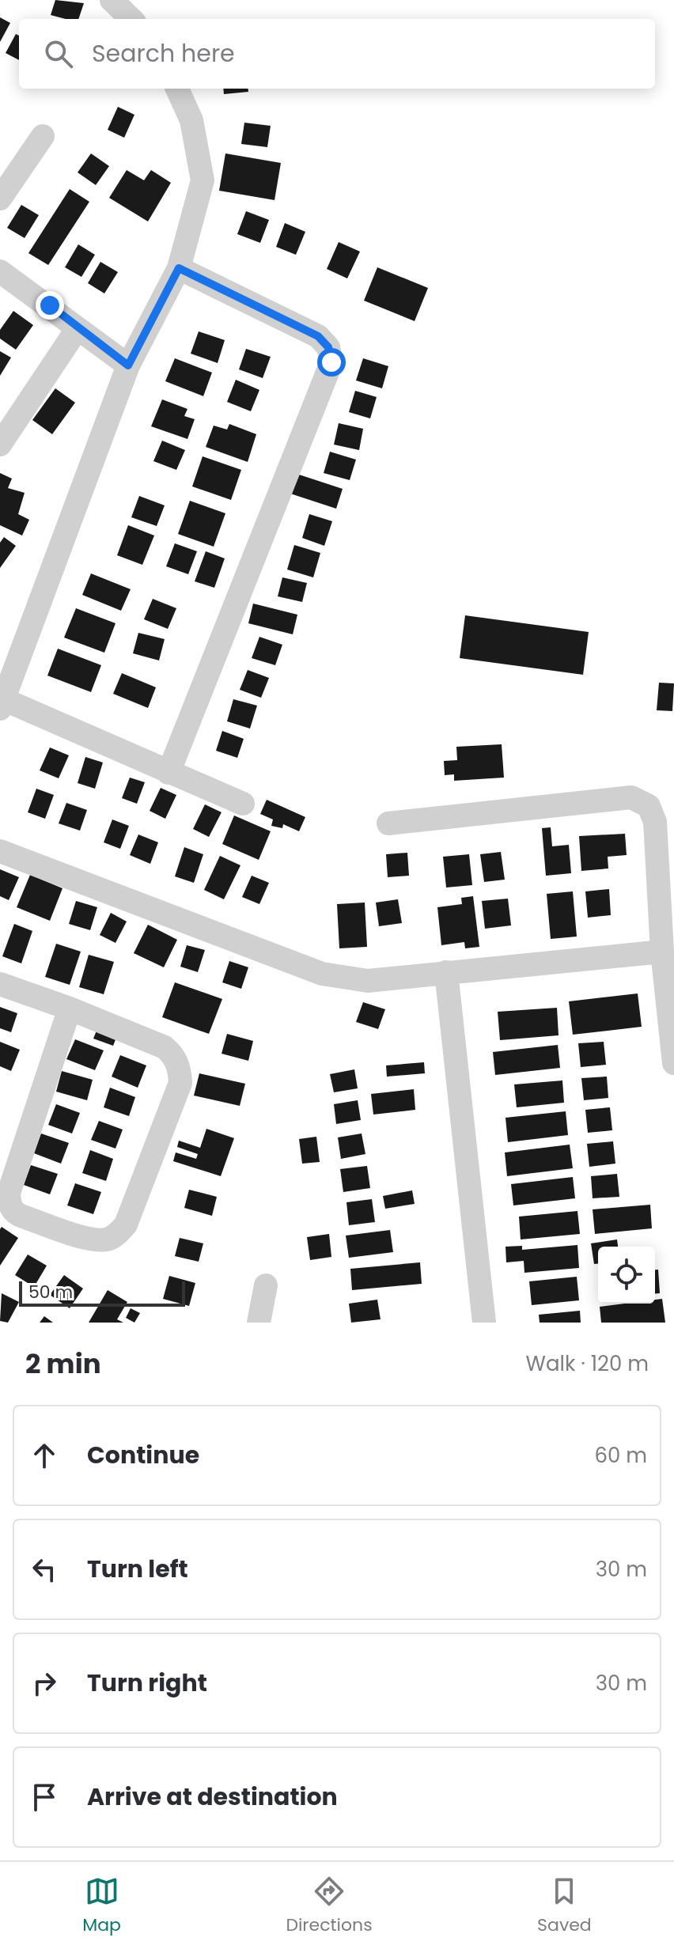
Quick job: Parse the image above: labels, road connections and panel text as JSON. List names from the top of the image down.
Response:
{
  "scale_bar": "50 m",
  "page": {
    "search": "Search here",
    "scale": "50 m",
    "heading": ["2 min", "Walk · 120 m"],
    "list": [
      ["Continue", "60 m"],
      ["Turn left", "30 m"],
      ["Turn right", "30 m"],
      "Arrive at destination"
    ],
    "nav": ["Map", "Directions", "Saved"]
  }
}
